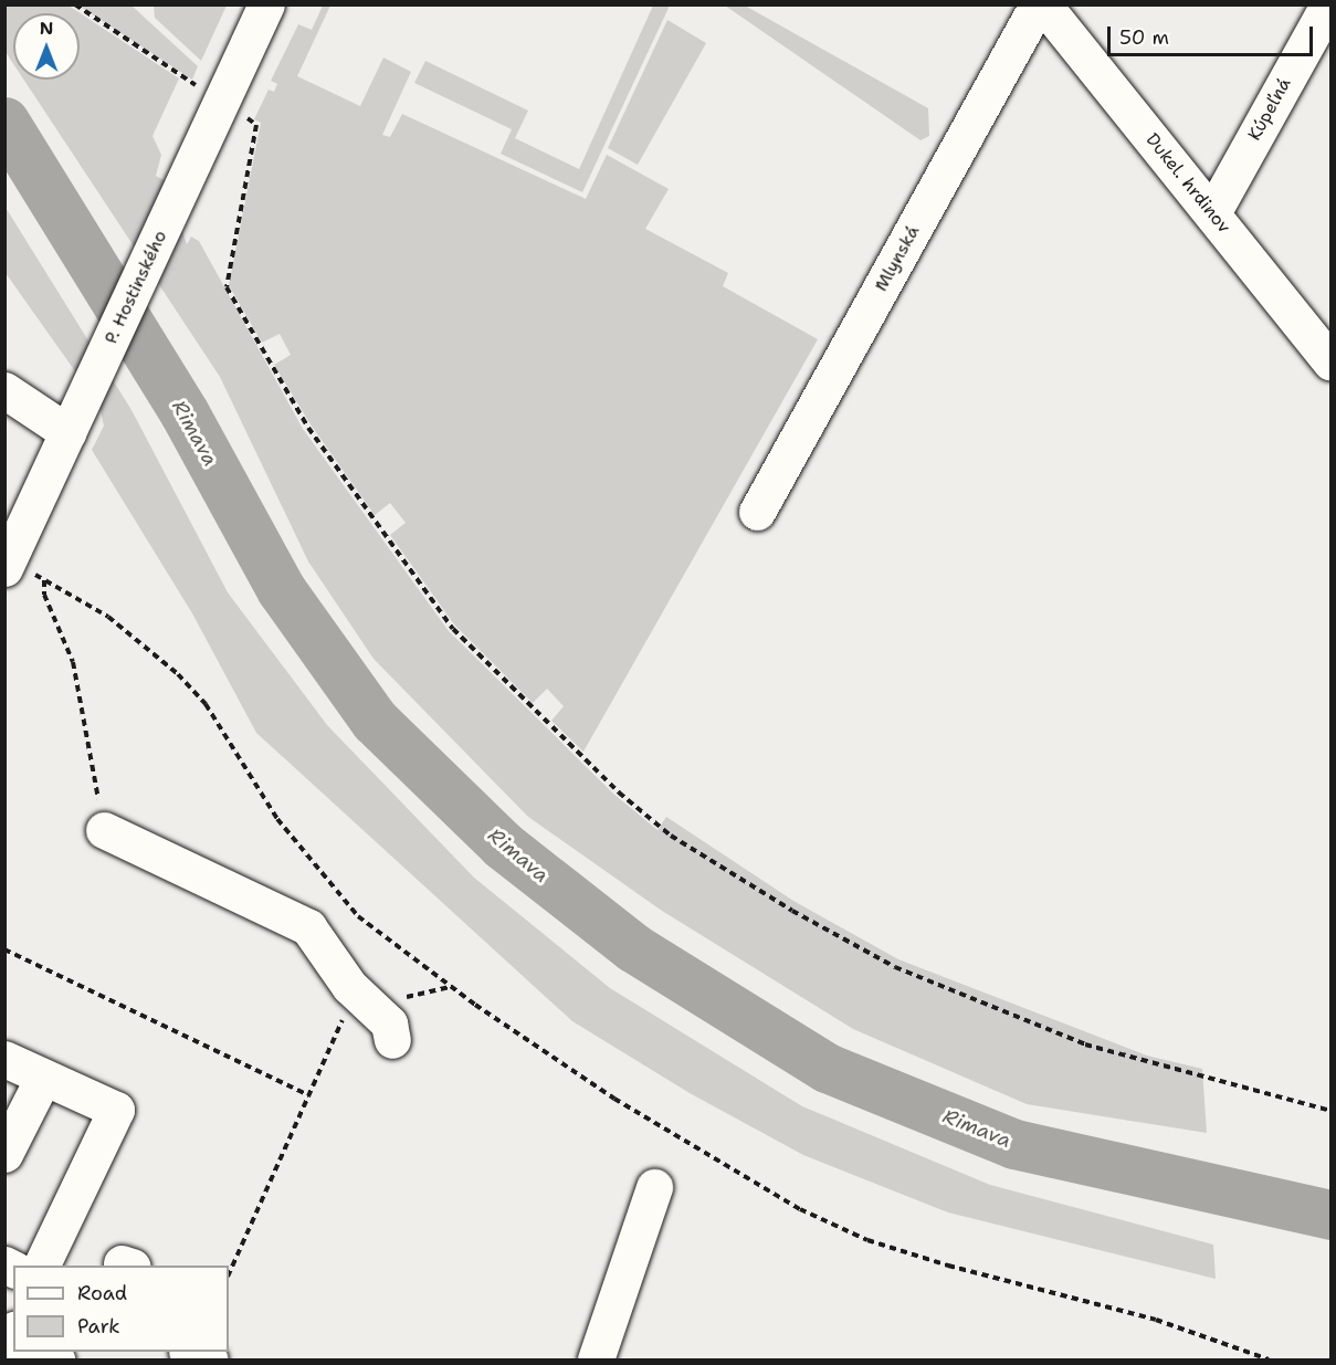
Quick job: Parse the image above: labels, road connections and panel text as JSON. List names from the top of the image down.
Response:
{
  "streets": {
    "street": [
      "Kúpeľná",
      "Dukel. hrdinov",
      "Mlynská",
      "P. Hostinského"
    ]
  },
  "crossings": [
    ["Kúpeľná", "Dukel. hrdinov"]
  ],
  "water": ["Rimava"],
  "legend": ["Road", "Park"],
  "scale_bar": "50 m",
  "north": "top"
}
